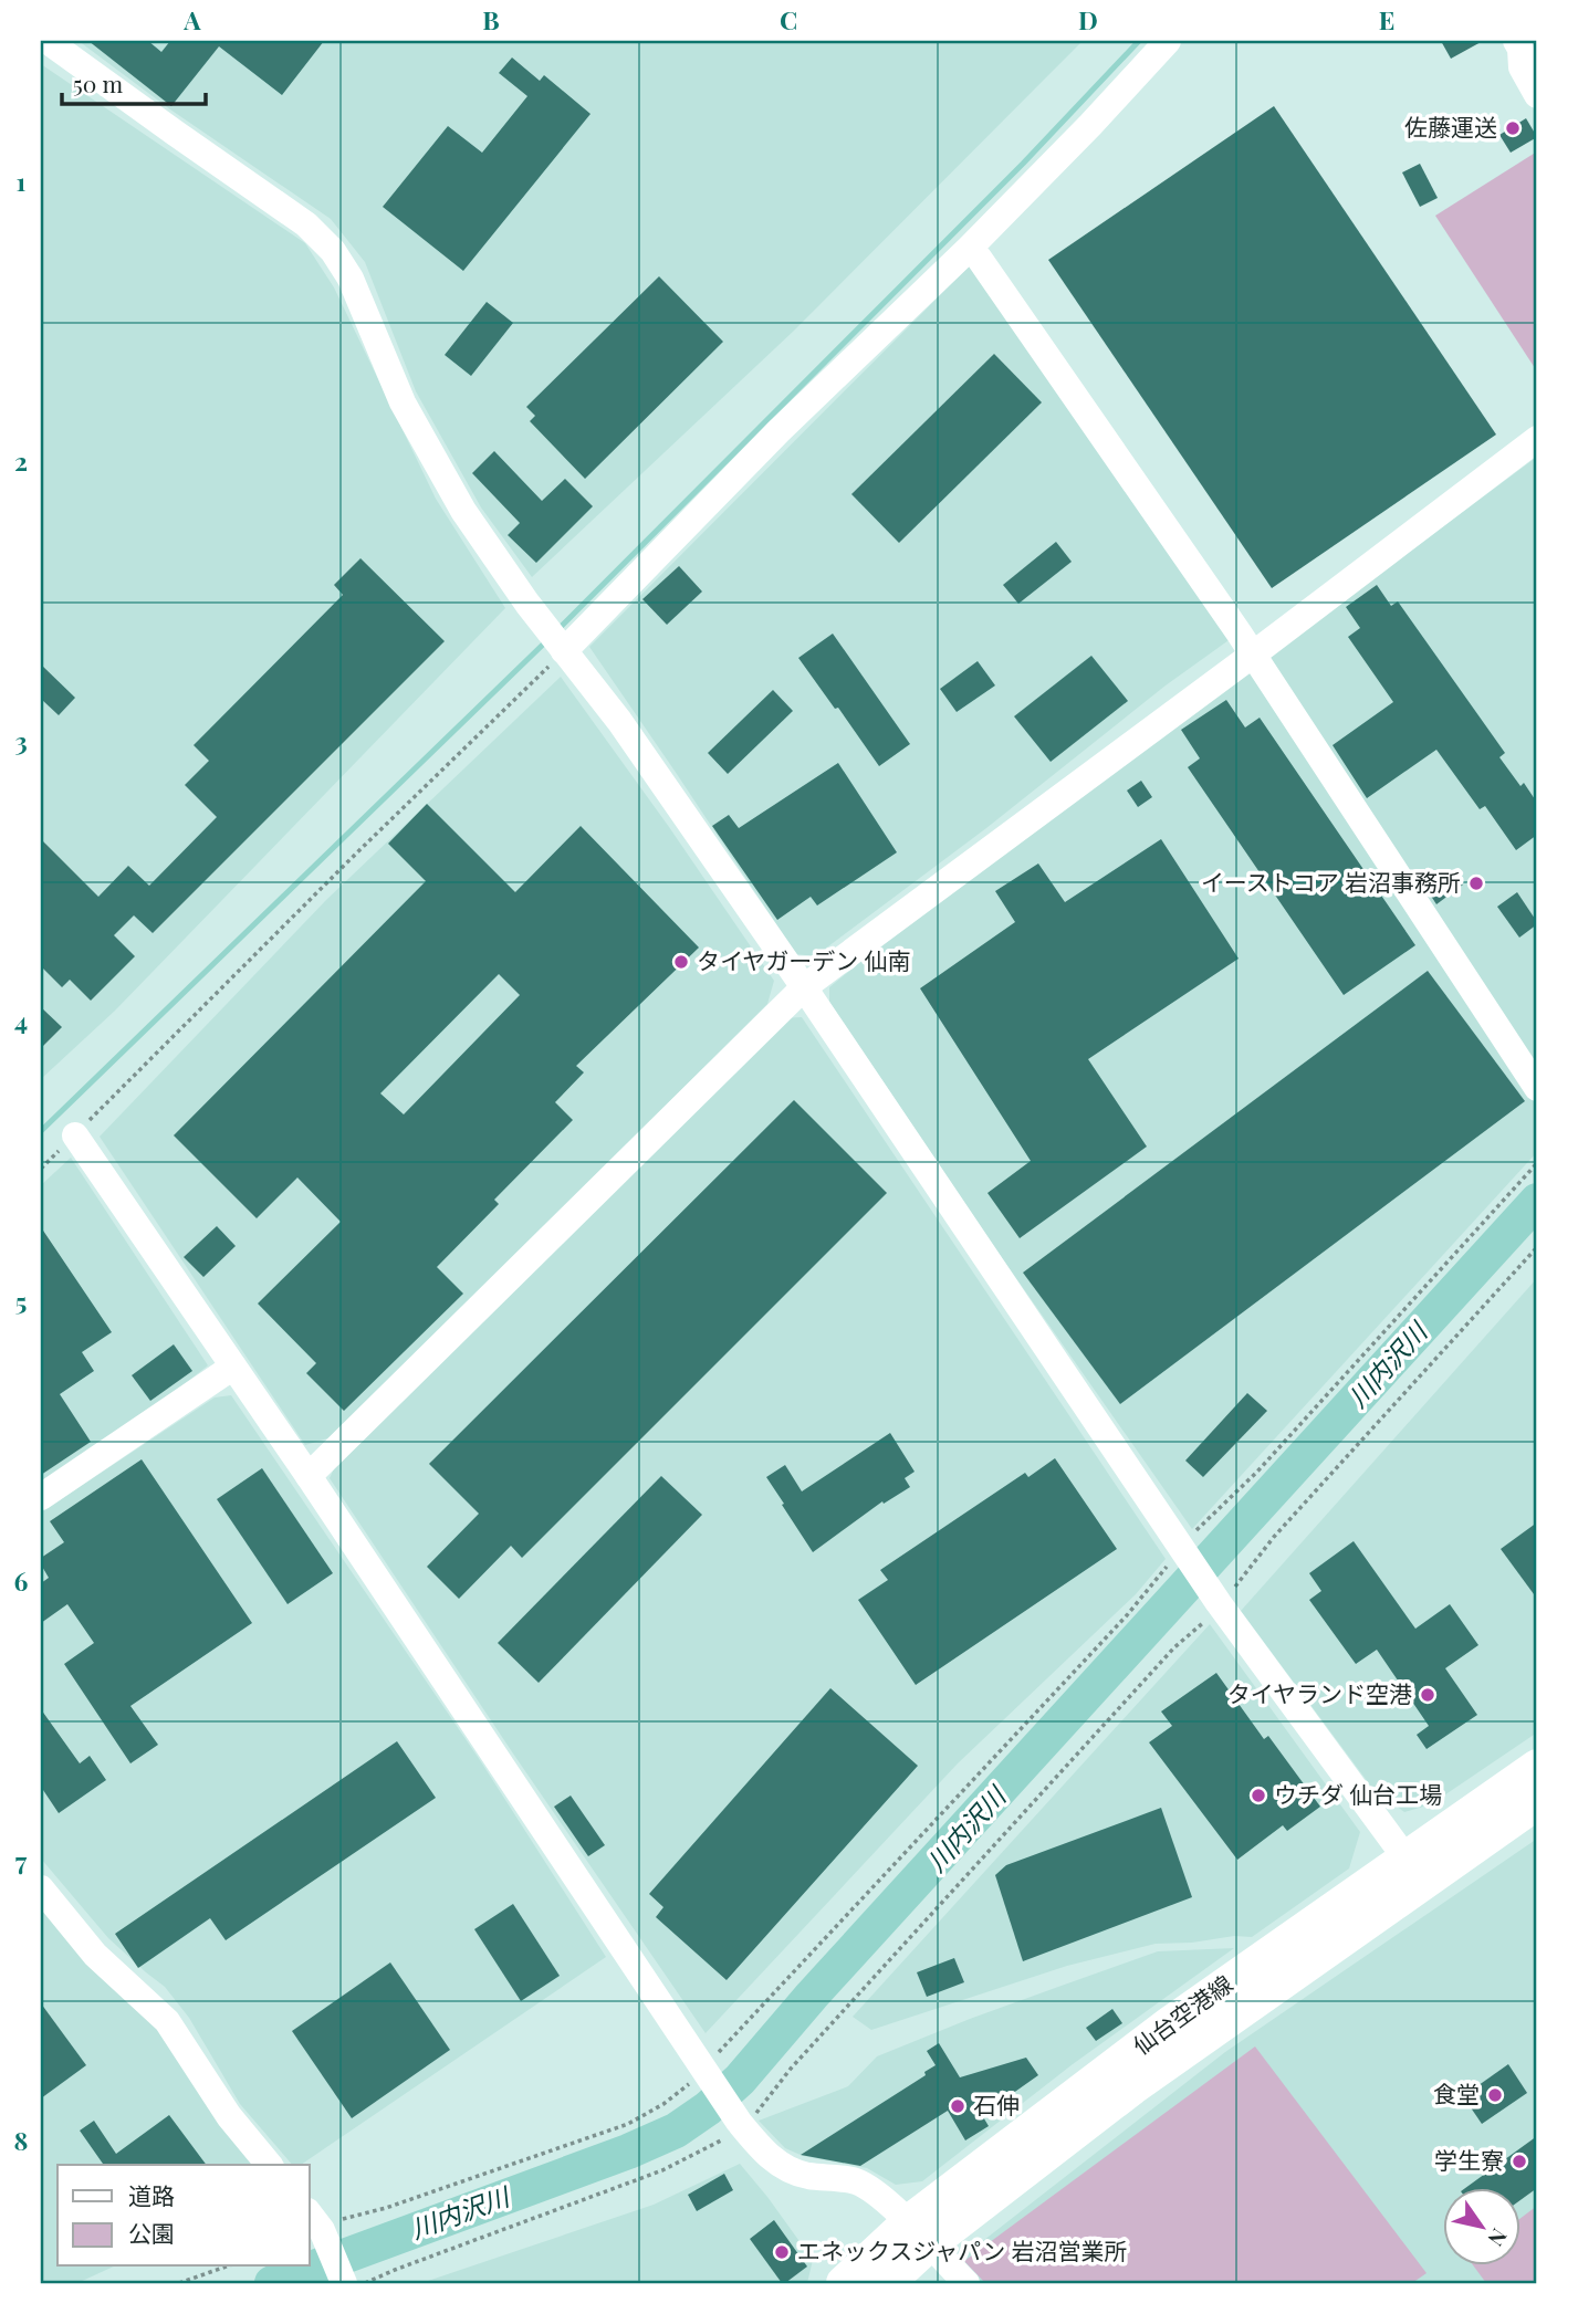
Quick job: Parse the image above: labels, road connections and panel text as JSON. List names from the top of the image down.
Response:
{
  "streets": {
    "main road": ["仙台空港線"]
  },
  "water": ["川内沢川"],
  "places": [
    "佐藤運送",
    "イーストコア 岩沼事務所",
    "タイヤガーデン 仙南",
    "タイヤランド空港",
    "ウチダ 仙台工場",
    "食堂",
    "石伸",
    "学生寮",
    "エネックスジャパン 岩沼営業所"
  ],
  "legend": ["道路", "公園"],
  "scale_bar": "50 m",
  "north": "bottom right",
  "grid": {
    "columns": [
      "A",
      "B",
      "C",
      "D",
      "E"
    ],
    "rows": [
      "1",
      "2",
      "3",
      "4",
      "5",
      "6",
      "7",
      "8"
    ]
  }
}
